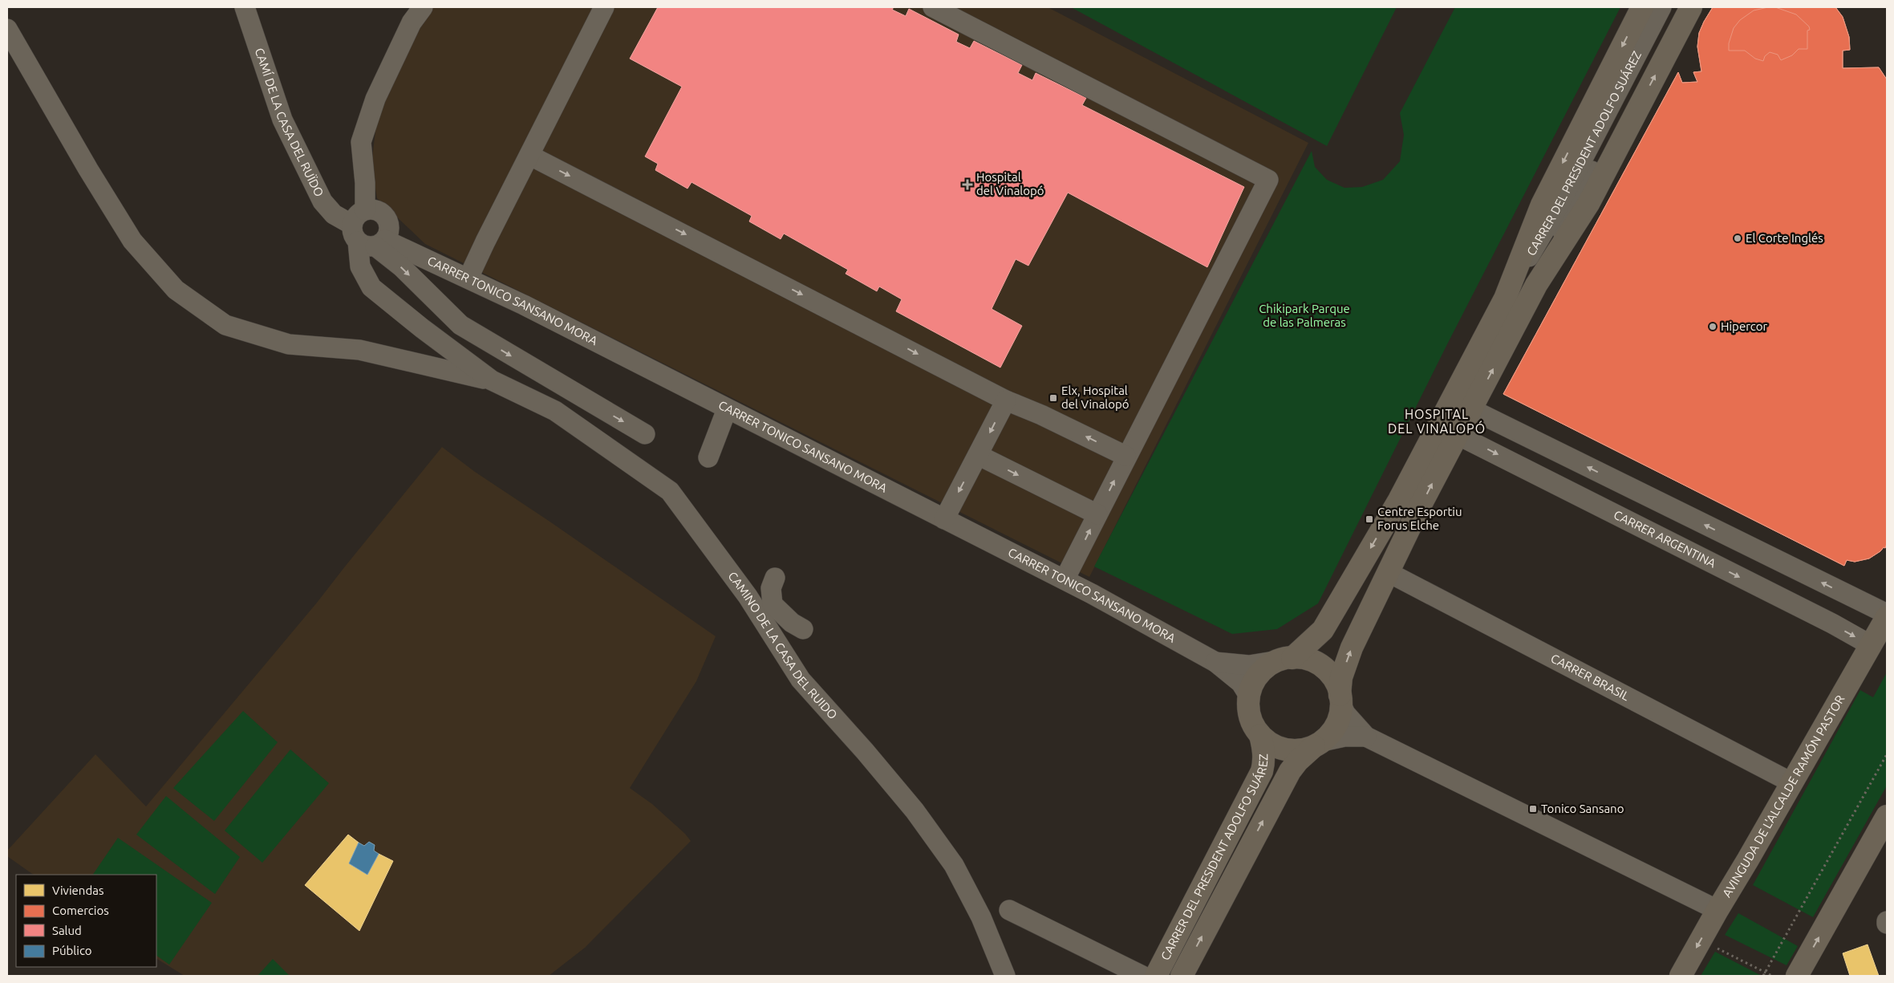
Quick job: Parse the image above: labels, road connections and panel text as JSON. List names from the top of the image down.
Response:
{
  "streets": {
    "main road": ["CARRER DEL PRESIDENT ADOLFO SUÁREZ", "AVINGUDA DE L'ALCALDE RAMÓN PASTOR"],
    "street": [
      "CAMÍ DE LA CASA DEL RUÏDO",
      "CARRER TONICO SANSANO MORA",
      "CARRER ARGENTINA",
      "CAMINO DE LA CASA DEL RUIDO",
      "CARRER BRASIL"
    ]
  },
  "crossings": [
    ["CAMÍ DE LA CASA DEL RUÏDO", "CARRER TONICO SANSANO MORA"],
    ["CARRER DEL PRESIDENT ADOLFO SUÁREZ", "CARRER TONICO SANSANO MORA"],
    ["CARRER DEL PRESIDENT ADOLFO SUÁREZ", "CARRER ARGENTINA"],
    ["CARRER DEL PRESIDENT ADOLFO SUÁREZ", "CARRER BRASIL"],
    ["CARRER ARGENTINA", "AVINGUDA DE L'ALCALDE RAMÓN PASTOR"],
    ["CARRER BRASIL", "AVINGUDA DE L'ALCALDE RAMÓN PASTOR"]
  ],
  "districts": ["HOSPITAL DEL VINALOPÓ"],
  "parks": ["Chikipark Parque de las Palmeras"],
  "places": {
    "health": ["Hospital del Vinalopó"],
    "other": ["El Corte Inglés", "Hipercor"],
    "transit": ["Elx, Hospital del Vinalopó", "Centre Esportiu Forus Elche", "Tonico Sansano"]
  },
  "legend": [
    "Viviendas",
    "Comercios",
    "Salud",
    "Público"
  ]
}
